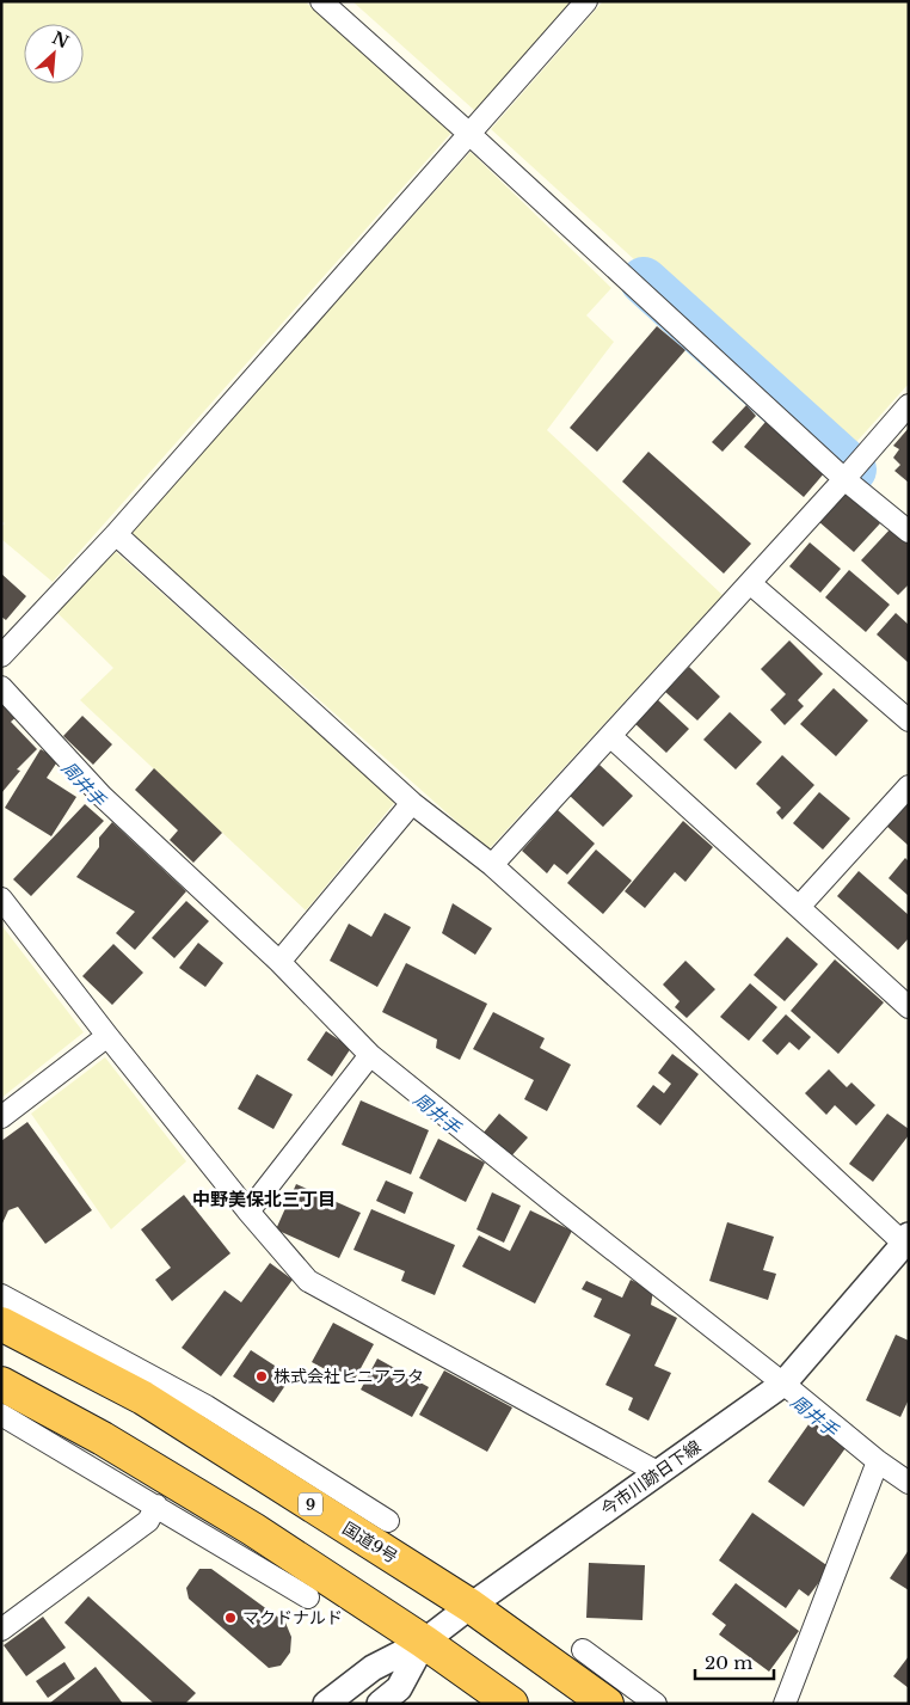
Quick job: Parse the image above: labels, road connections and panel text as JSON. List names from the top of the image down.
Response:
{
  "streets": {
    "highway": ["9", "国道9号"],
    "street": ["今市川跡日下線"]
  },
  "crossings": [
    ["今市川跡日下線", "国道9号"]
  ],
  "districts": ["中野美保北三丁目"],
  "water": ["周井手"],
  "places": ["株式会社ヒニアラタ", "マクドナルド"],
  "scale_bar": "20 m",
  "north": "top right"
}
